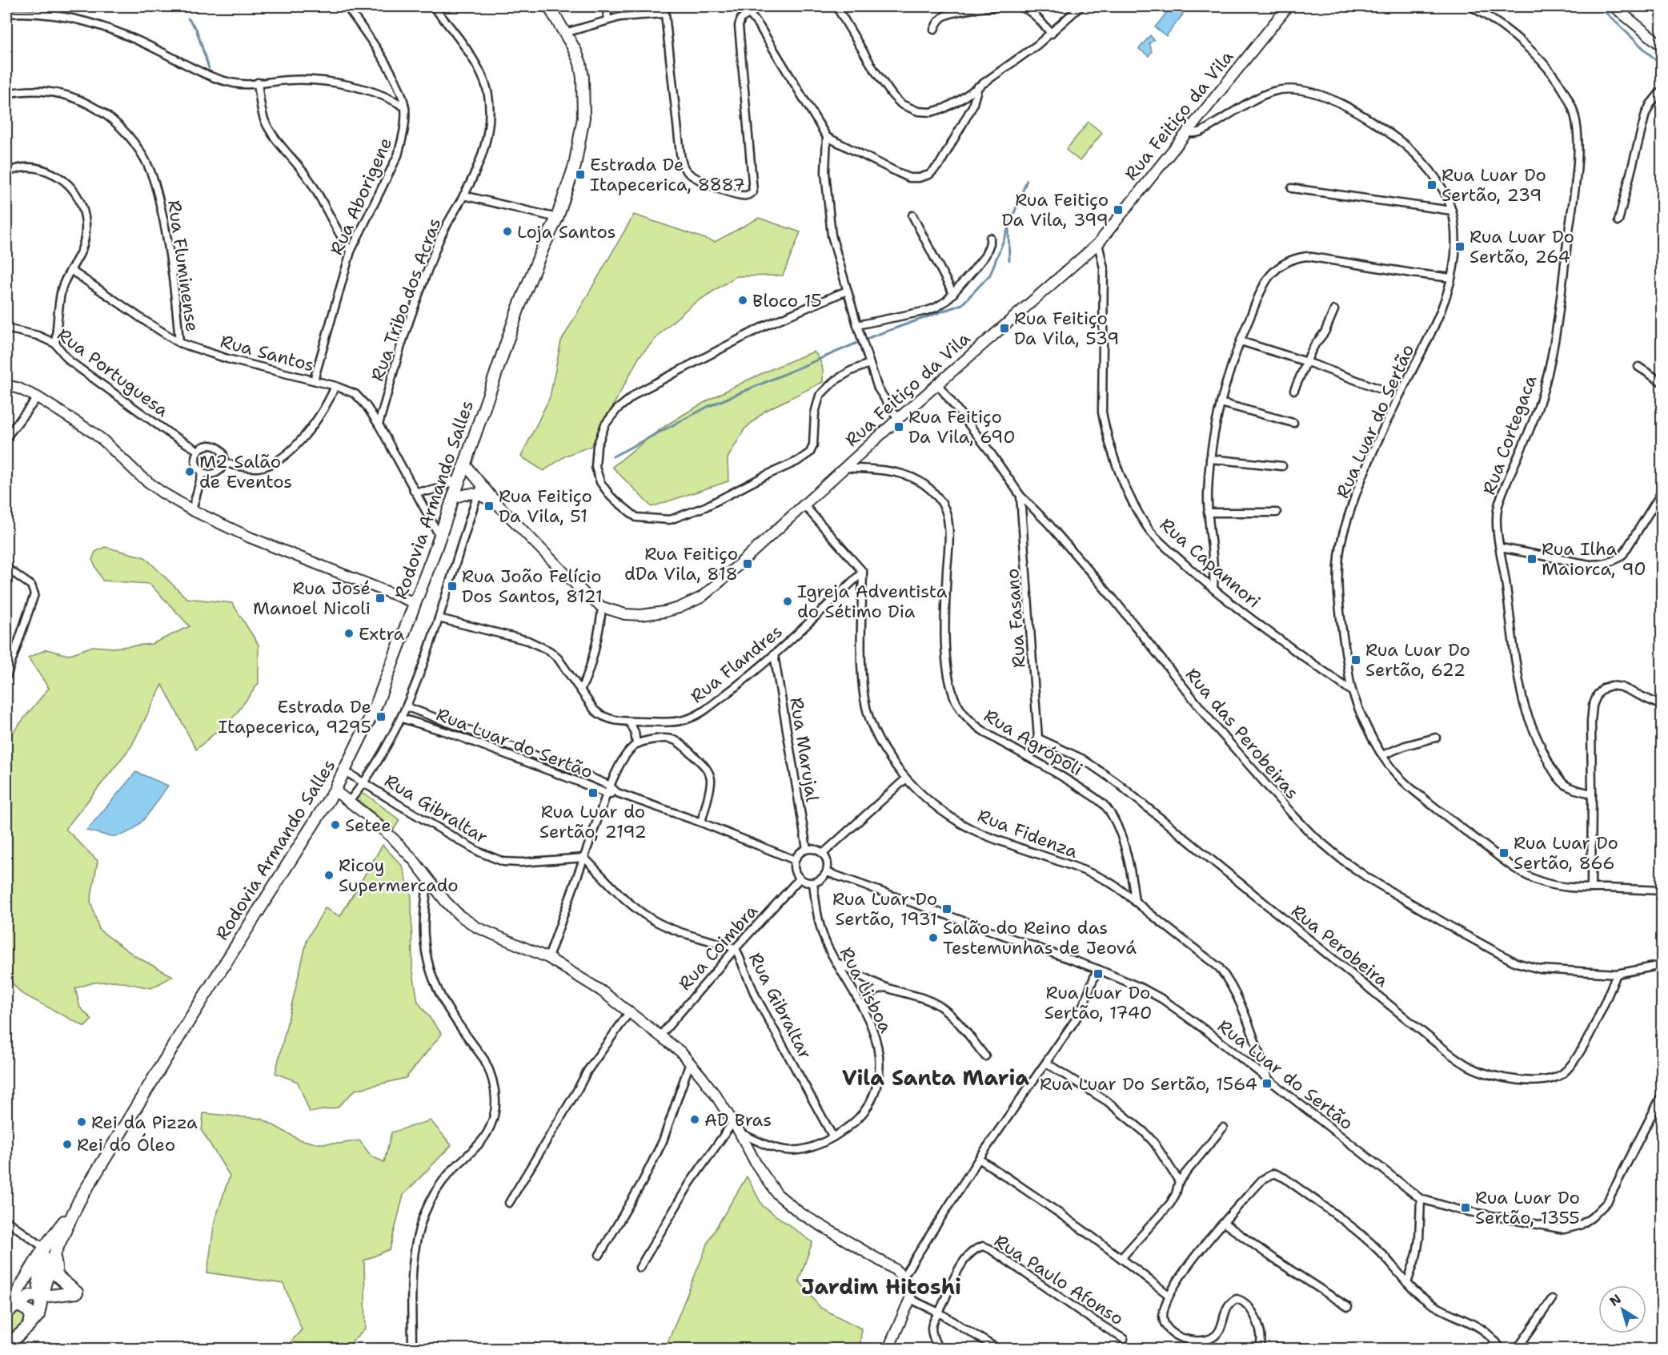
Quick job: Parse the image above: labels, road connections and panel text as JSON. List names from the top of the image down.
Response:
{
  "streets": {
    "main road": ["Rodovia Armando Salles"],
    "street": [
      "Rua Feitiço da Vila",
      "Rua Aborigene",
      "Rua Fluminense",
      "Rua Tribo dos Acras",
      "Rua Santos",
      "Rua Portuguesa",
      "Rua Luar do Sertão",
      "Rua Cortegaca",
      "Rua Capannori",
      "Rua Fasano",
      "Rua Flandres",
      "Rua das Perobeiras",
      "Rua Agrópoli",
      "Rua Marujal",
      "Rua Gibraltar",
      "Rua Fidenza",
      "Rua Perobeira",
      "Rua Coimbra",
      "Rua Lisboa",
      "Rua Paulo Afonso"
    ]
  },
  "crossings": [
    ["Rua Feitiço da Vila", "Rua Luar do Sertão"],
    ["Rua Feitiço da Vila", "Rodovia Armando Salles"],
    ["Rua Feitiço da Vila", "Rua Capannori"],
    ["Rua Feitiço da Vila", "Rua das Perobeiras"],
    ["Rua Feitiço da Vila", "Rua Agrópoli"],
    ["Rua Aborigene", "Rua Santos"],
    ["Rua Fluminense", "Rua Santos"],
    ["Rua Tribo dos Acras", "Rua Santos"],
    ["Rua Santos", "Rodovia Armando Salles"],
    ["Rua Luar do Sertão", "Rua Capannori"],
    ["Rua Luar do Sertão", "Rua Marujal"],
    ["Rua Luar do Sertão", "Rua Fidenza"],
    ["Rua Luar do Sertão", "Rua Coimbra"],
    ["Rua Luar do Sertão", "Rua Lisboa"],
    ["Rodovia Armando Salles", "Rua Gibraltar"],
    ["Rua Fasano", "Rua das Perobeiras"],
    ["Rua Fasano", "Rua Perobeira"],
    ["Rua Flandres", "Rua Marujal"],
    ["Rua Flandres", "Rua Fidenza"],
    ["Rua das Perobeiras", "Rua Perobeira"],
    ["Rua Agrópoli", "Rua Fidenza"],
    ["Rua Marujal", "Rua Coimbra"],
    ["Rua Marujal", "Rua Lisboa"],
    ["Rua Gibraltar", "Rua Coimbra"],
    ["Rua Gibraltar", "Rua Lisboa"],
    ["Rua Coimbra", "Rua Lisboa"]
  ],
  "districts": ["Vila Santa Maria", "Jardim Hitoshi"],
  "places": {
    "transit": [
      "Estrada De Itapecerica, 8887",
      "Rua Luar Do Sertão, 239",
      "Rua Feitiço Da Vila, 399",
      "Rua Luar Do Sertão, 264",
      "Rua Feitiço Da Vila, 539",
      "Rua Feitiço Da Vila, 690",
      "Rua Feitiço Da Vila, 51",
      "Rua Ilha Maiorca, 90",
      "Rua Feitiço dDa Vila, 818",
      "Rua João Felício Dos Santos, 8121",
      "Rua José Manoel Nicoli",
      "Rua Luar Do Sertão, 622",
      "Estrada De Itapecerica, 9295",
      "Rua Luar do Sertão, 2192",
      "Rua Luar Do Sertão, 866",
      "Rua Luar Do Sertão, 1931",
      "Rua Luar Do Sertão, 1740",
      "Rua Luar Do Sertão, 1564",
      "Rua Luar Do Sertão, 1355"
    ],
    "other": [
      "Loja Santos",
      "Bloco 15",
      "M2 Salão de Eventos",
      "Igreja Adventista do Sétimo Dia",
      "Extra",
      "Setee",
      "Ricoy Supermercado",
      "Salão do Reino das Testemunhas de Jeová",
      "AD Bras",
      "Rei da Pizza",
      "Rei do Óleo"
    ]
  },
  "north": "top left"
}
